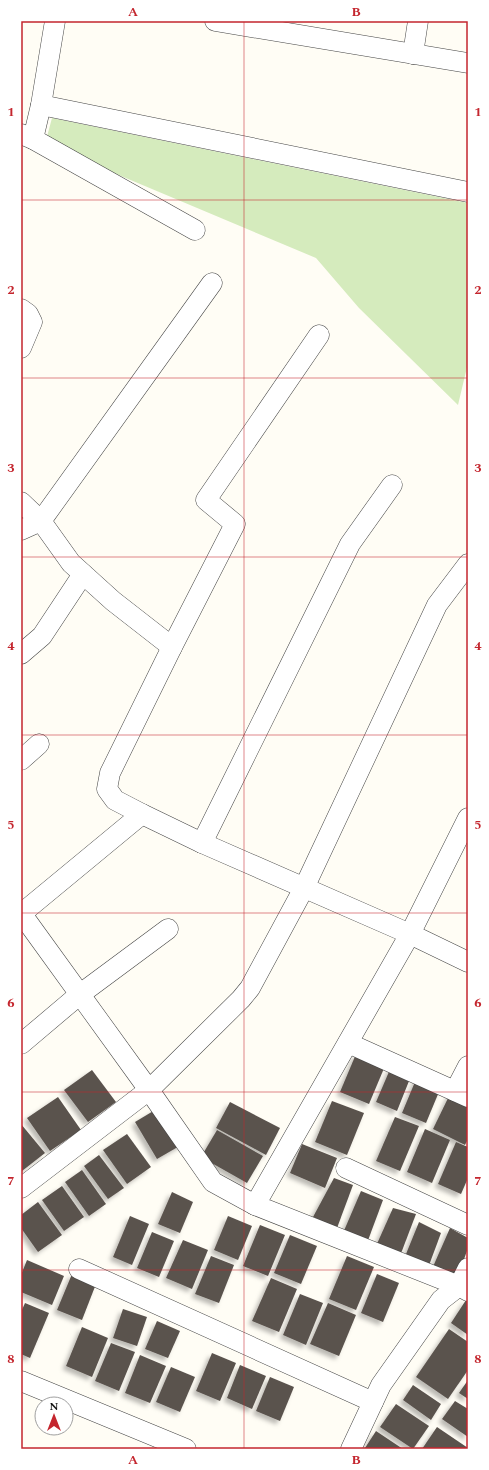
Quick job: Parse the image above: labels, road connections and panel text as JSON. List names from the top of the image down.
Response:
{
  "north": "top",
  "grid": {
    "columns": ["A", "B"],
    "rows": [
      "1",
      "2",
      "3",
      "4",
      "5",
      "6",
      "7",
      "8"
    ]
  }
}
